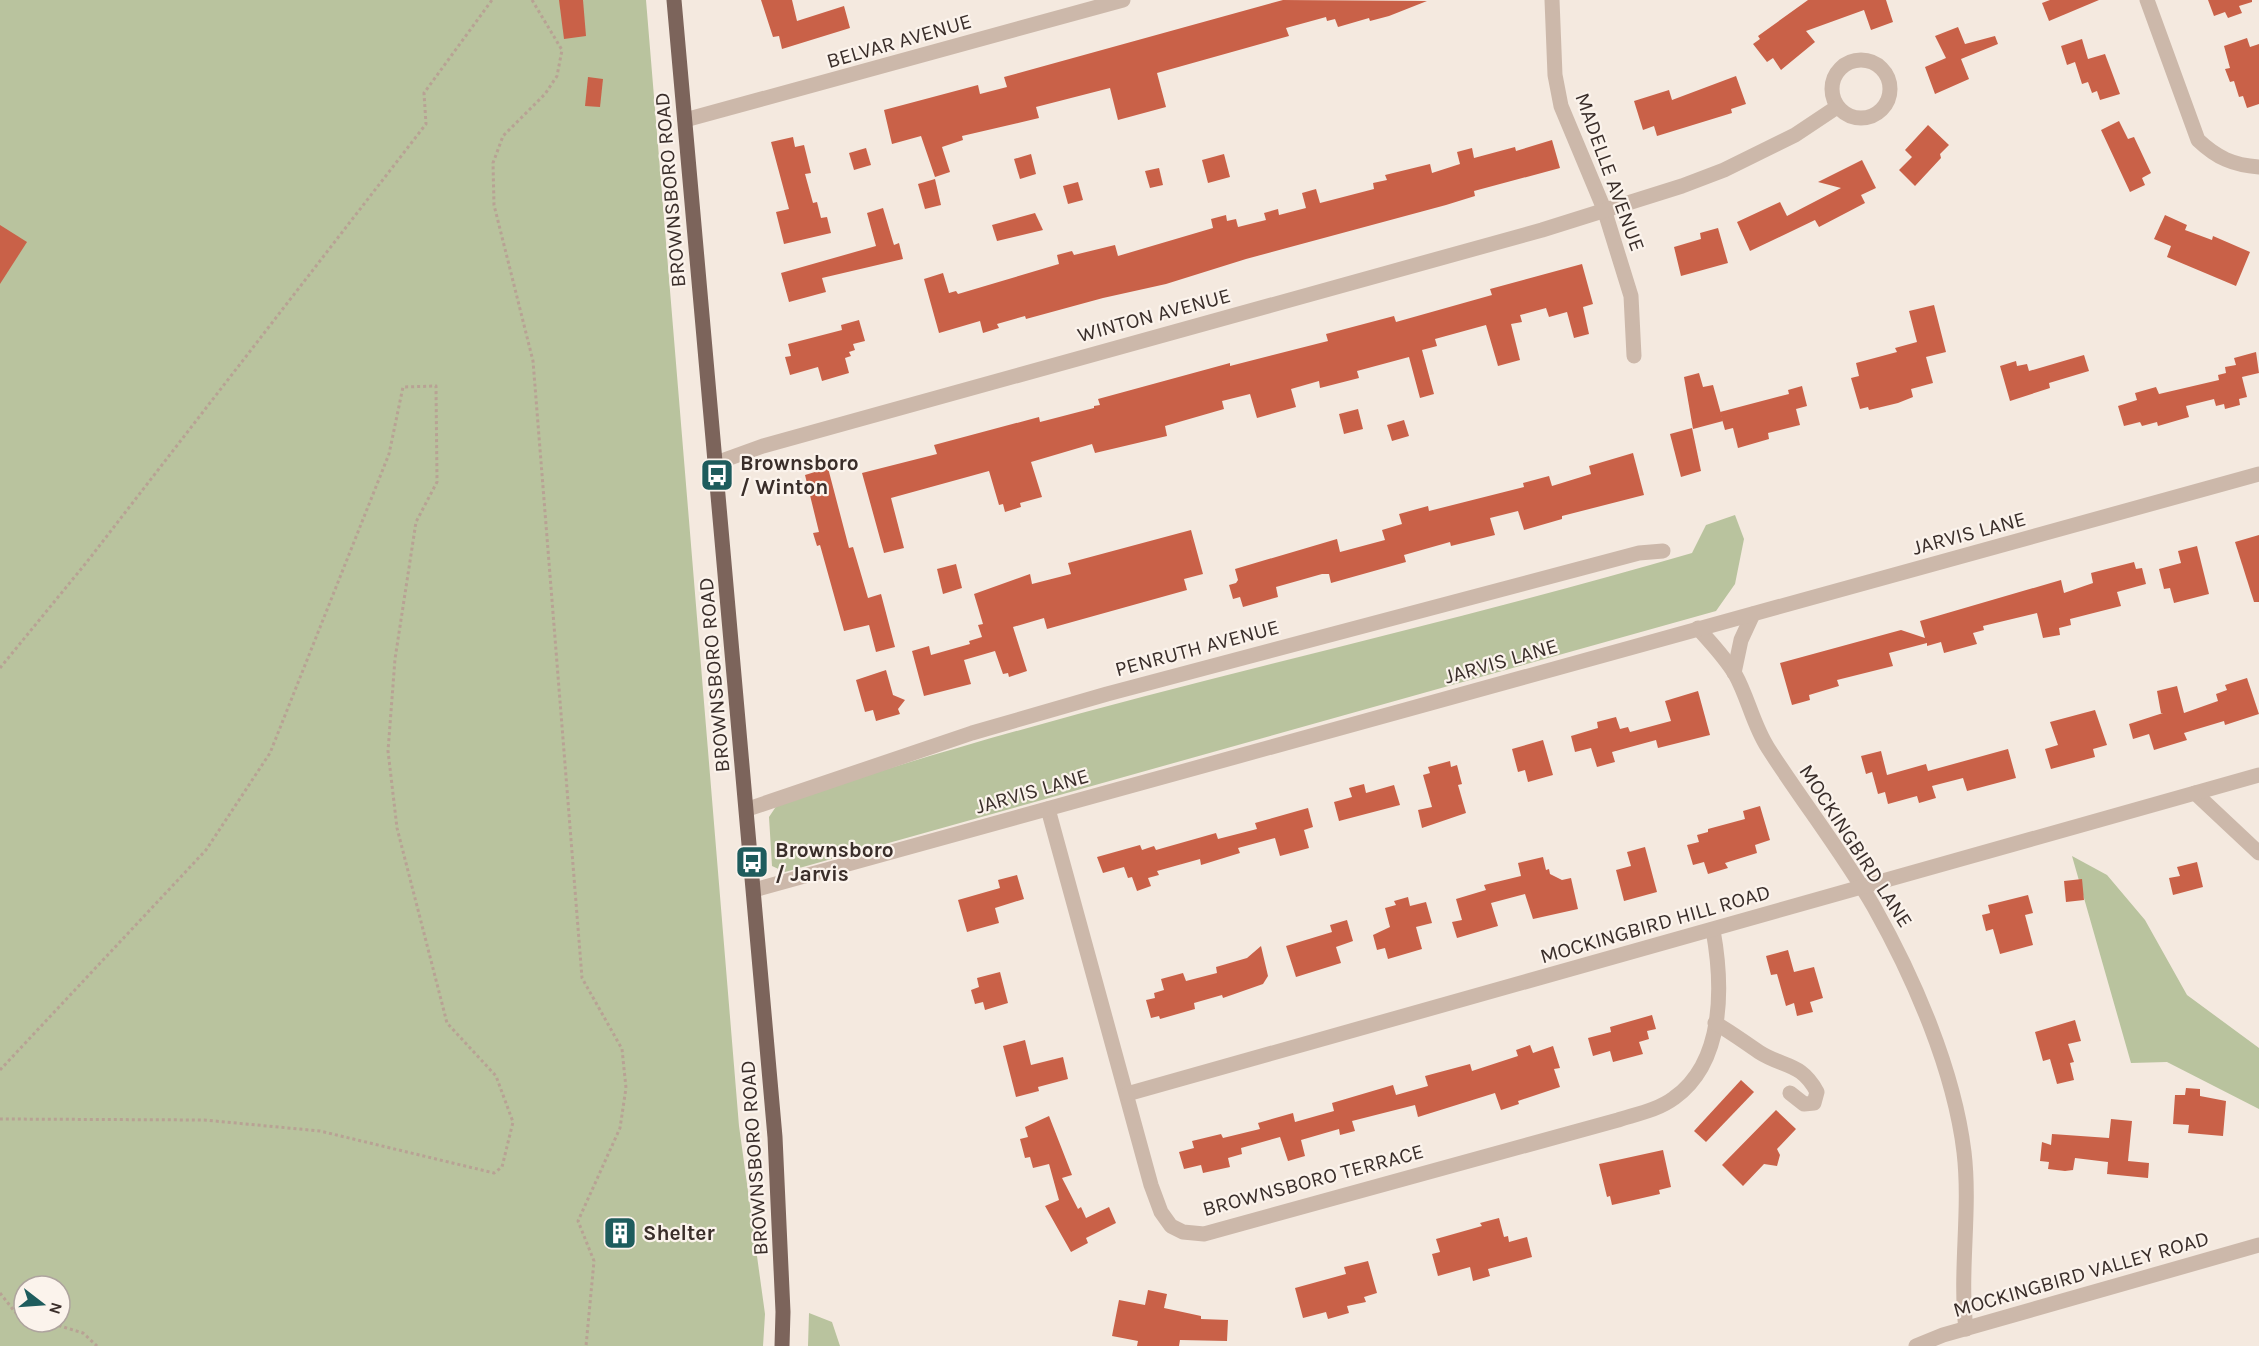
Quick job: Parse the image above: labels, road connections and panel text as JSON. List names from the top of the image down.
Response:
{
  "streets": {
    "main road": ["BROWNSBORO ROAD"],
    "street": [
      "BELVAR AVENUE",
      "MADELLE AVENUE",
      "WINTON AVENUE",
      "JARVIS LANE",
      "PENRUTH AVENUE",
      "MOCKINGBIRD LANE",
      "MOCKINGBIRD HILL ROAD",
      "BROWNSBORO TERRACE",
      "MOCKINGBIRD VALLEY ROAD"
    ]
  },
  "crossings": [
    ["BELVAR AVENUE", "BROWNSBORO ROAD"],
    ["MADELLE AVENUE", "WINTON AVENUE"],
    ["BROWNSBORO ROAD", "WINTON AVENUE"],
    ["BROWNSBORO ROAD", "JARVIS LANE"],
    ["BROWNSBORO ROAD", "PENRUTH AVENUE"],
    ["JARVIS LANE", "MOCKINGBIRD LANE"],
    ["JARVIS LANE", "BROWNSBORO TERRACE"],
    ["MOCKINGBIRD LANE", "MOCKINGBIRD HILL ROAD"],
    ["MOCKINGBIRD LANE", "MOCKINGBIRD VALLEY ROAD"],
    ["MOCKINGBIRD HILL ROAD", "BROWNSBORO TERRACE"]
  ],
  "places": {
    "bus stop": ["Brownsboro / Winton", "Brownsboro / Jarvis"],
    "building": ["Shelter"]
  },
  "north": "right"
}
